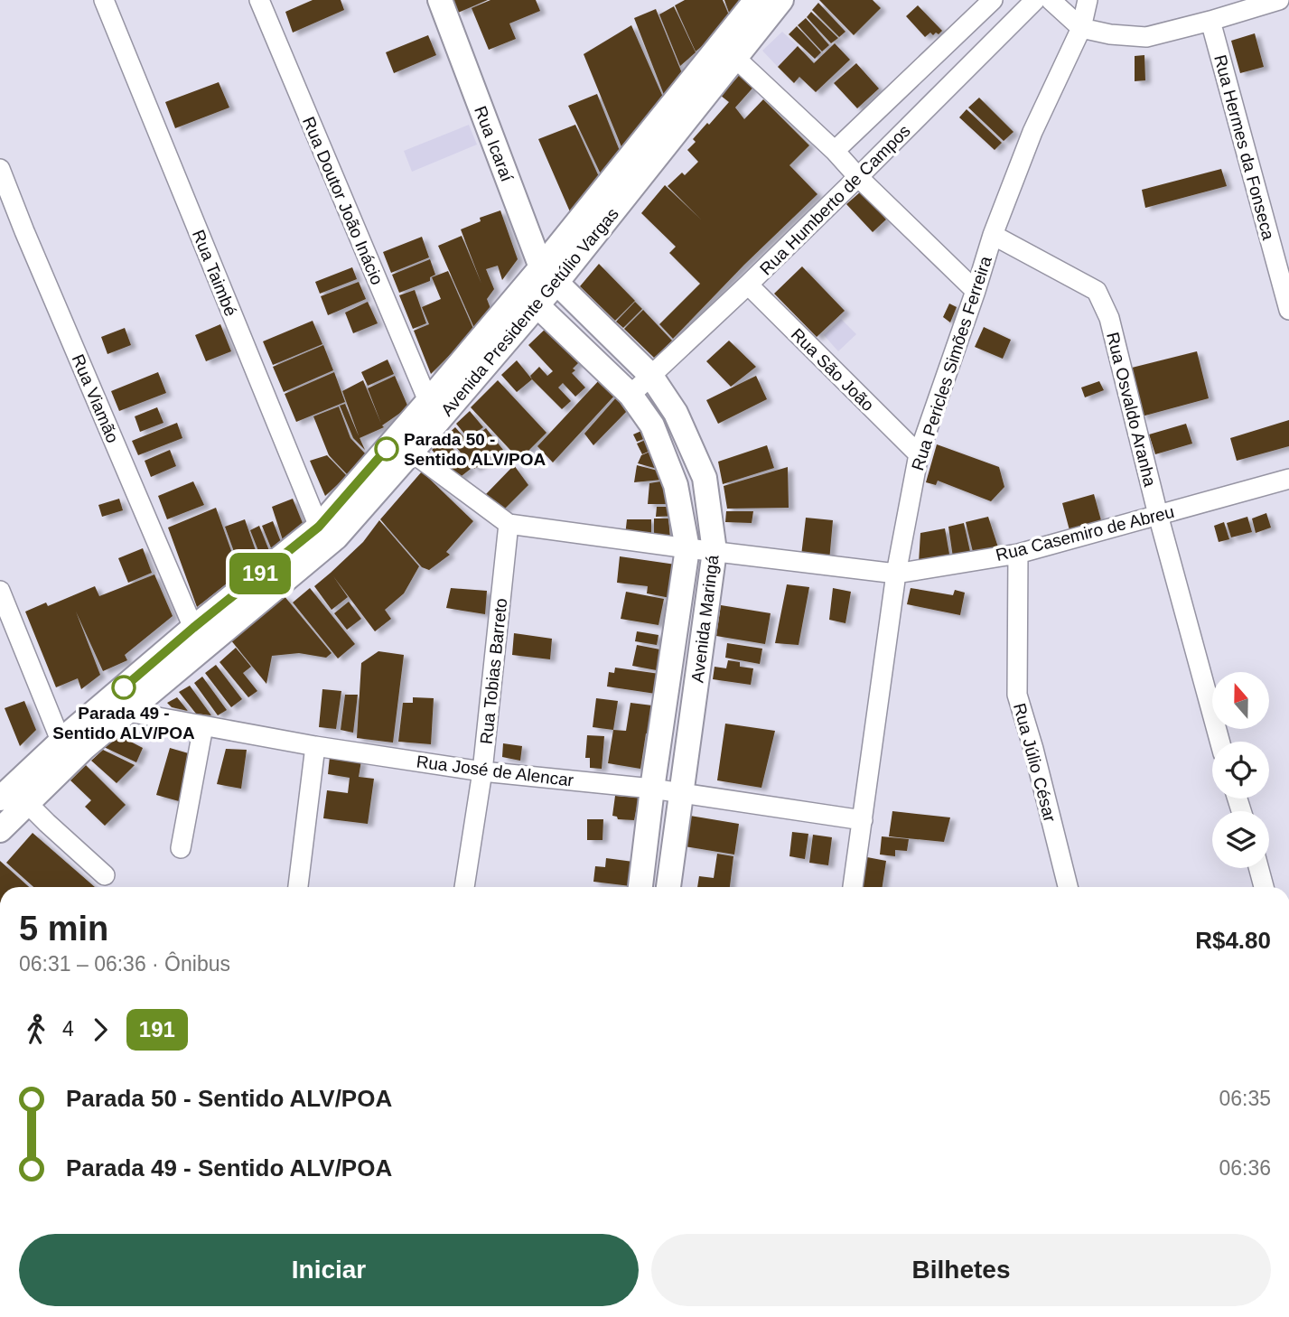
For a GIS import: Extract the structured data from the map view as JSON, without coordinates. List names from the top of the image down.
{
  "streets": {
    "main road": ["Rua Icaraí", "Avenida Presidente Getúlio Vargas", "Avenida Maringá"],
    "street": [
      "Rua Hermes da Fonseca",
      "Rua Humberto de Campos",
      "Rua Doutor João Inácio",
      "Rua Taimbé",
      "Rua Pericles Simões Ferreira",
      "Rua São João",
      "Rua Viamão",
      "Rua Osvaldo Aranha",
      "Rua Casemiro de Abreu",
      "Rua Tobias Barreto",
      "Rua Júlio César",
      "Rua José de Alencar"
    ]
  },
  "crossings": [
    ["Rua Icaraí", "Avenida Presidente Getúlio Vargas"],
    ["Rua Icaraí", "Avenida Maringá"],
    ["Rua Humberto de Campos", "Rua São João"],
    ["Rua Humberto de Campos", "Avenida Maringá"],
    ["Rua Doutor João Inácio", "Avenida Presidente Getúlio Vargas"],
    ["Rua Taimbé", "Avenida Presidente Getúlio Vargas"],
    ["Avenida Presidente Getúlio Vargas", "Rua Viamão"],
    ["Avenida Presidente Getúlio Vargas", "Rua Casemiro de Abreu"],
    ["Avenida Presidente Getúlio Vargas", "Avenida Maringá"],
    ["Avenida Presidente Getúlio Vargas", "Rua José de Alencar"],
    ["Rua Pericles Simões Ferreira", "Rua São João"],
    ["Rua Pericles Simões Ferreira", "Rua Osvaldo Aranha"],
    ["Rua Pericles Simões Ferreira", "Rua Casemiro de Abreu"],
    ["Rua Pericles Simões Ferreira", "Rua José de Alencar"],
    ["Rua Osvaldo Aranha", "Rua Casemiro de Abreu"],
    ["Rua Casemiro de Abreu", "Avenida Maringá"],
    ["Rua Casemiro de Abreu", "Rua Tobias Barreto"],
    ["Rua Casemiro de Abreu", "Rua Júlio César"],
    ["Avenida Maringá", "Rua José de Alencar"],
    ["Rua Tobias Barreto", "Rua José de Alencar"]
  ],
  "places": ["Parada 50 - Sentido ALV/POA", "Parada 49 - Sentido ALV/POA"],
  "lines": ["bus line 191"],
  "north": "top",
  "page": {
    "on_map": "191",
    "heading": ["5 min", "06:31 – 06:36 · Ônibus", "R$4.80"],
    "legs": ["4", "191"],
    "list": [
      {
        "name": "Parada 50 - Sentido ALV/POA",
        "value": "06:35"
      },
      {
        "name": "Parada 49 - Sentido ALV/POA",
        "value": "06:36"
      }
    ],
    "buttons": ["Iniciar", "Bilhetes"]
  }
}
